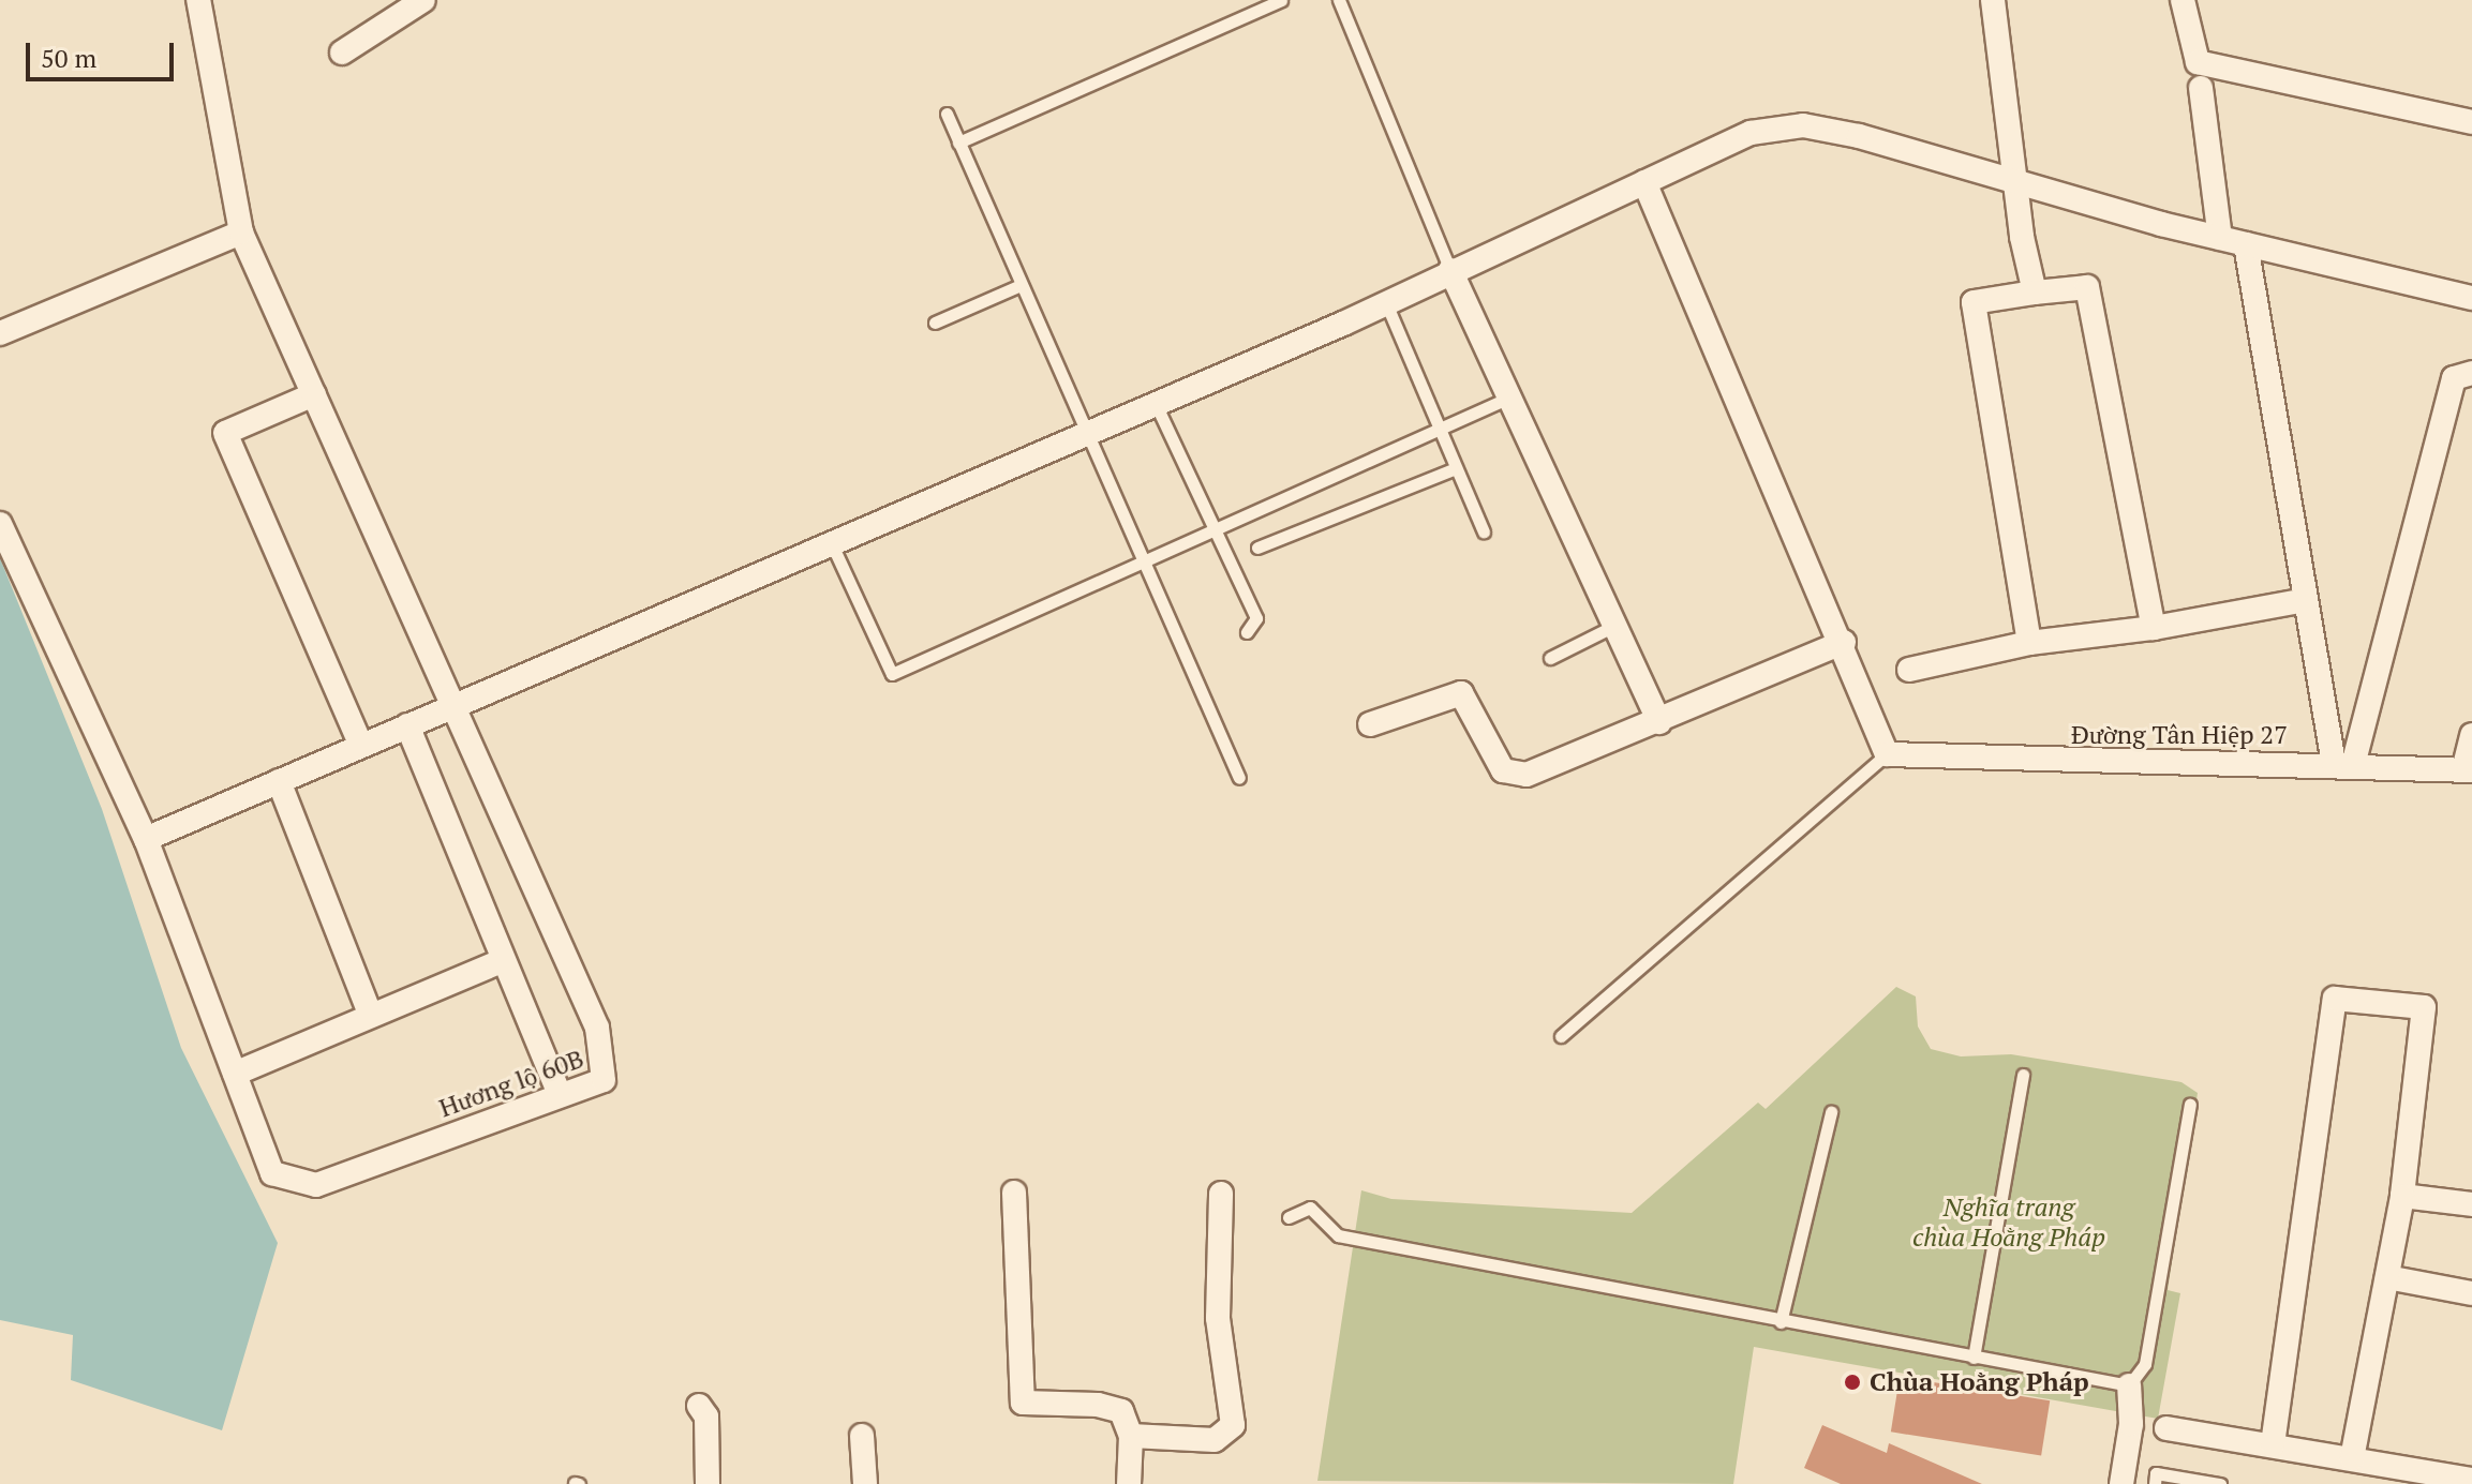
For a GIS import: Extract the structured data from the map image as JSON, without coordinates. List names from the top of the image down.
{
  "streets": {
    "street": ["Đường Tân Hiệp 27", "Hương lộ 60B"]
  },
  "parks": ["Nghĩa trang chùa Hoằng Pháp"],
  "places": ["Chùa Hoằng Pháp"],
  "scale_bar": "50 m"
}
